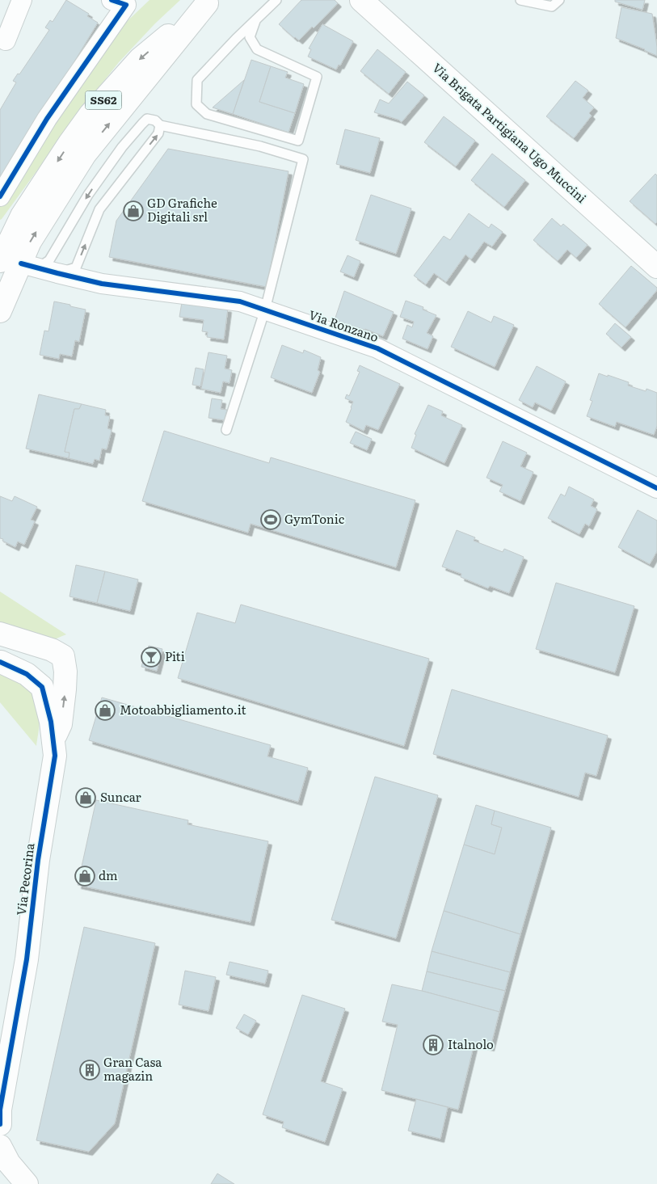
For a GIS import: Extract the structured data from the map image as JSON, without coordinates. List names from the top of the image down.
{
  "streets": {
    "main road": ["SS62", "Via Brigata Partigiana Ugo Muccini", "Via Pecorina"],
    "street": ["Via Ronzano"]
  },
  "places": {
    "shop": [
      "GD Grafiche Digitali srl",
      "Motoabbigliamento.it",
      "Suncar",
      "dm"
    ],
    "sports": ["GymTonic"],
    "bar": ["Piti"],
    "building": ["Italnolo", "Gran Casa magazin"]
  }
}
